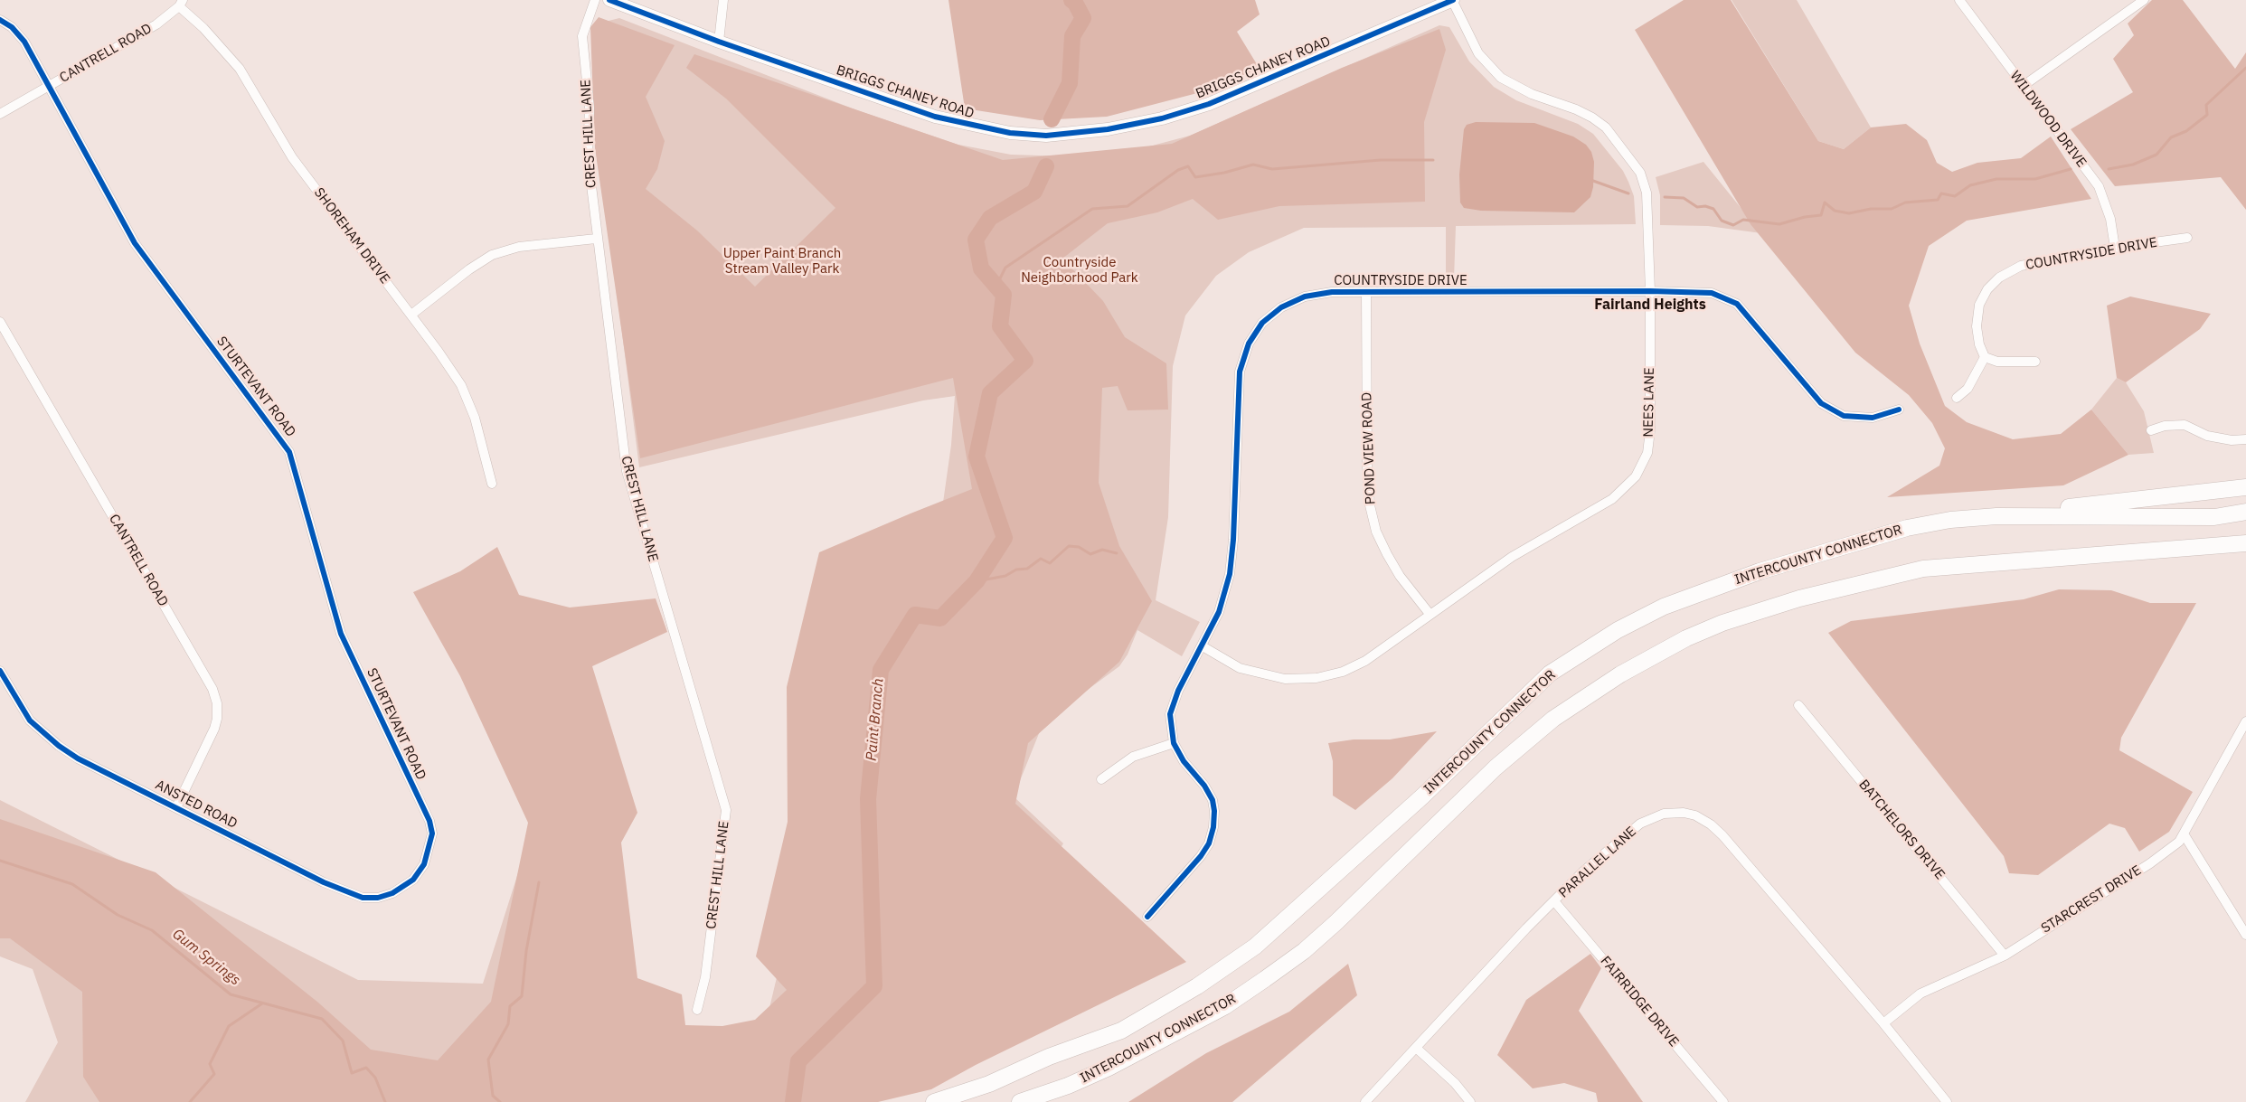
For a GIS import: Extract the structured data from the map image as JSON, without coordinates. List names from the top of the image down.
{
  "streets": {
    "highway": ["INTERCOUNTY CONNECTOR"],
    "main road": ["BRIGGS CHANEY ROAD"],
    "street": [
      "CANTRELL ROAD",
      "WILDWOOD DRIVE",
      "CREST HILL LANE",
      "SHOREHAM DRIVE",
      "COUNTRYSIDE DRIVE",
      "STURTEVANT ROAD",
      "NEES LANE",
      "POND VIEW ROAD",
      "ANSTED ROAD",
      "BATCHELORS DRIVE",
      "PARALLEL LANE",
      "STARCREST DRIVE",
      "FAIRRIDGE DRIVE"
    ]
  },
  "crossings": [
    ["CANTRELL ROAD", "SHOREHAM DRIVE"],
    ["CANTRELL ROAD", "STURTEVANT ROAD"],
    ["CANTRELL ROAD", "ANSTED ROAD"],
    ["BRIGGS CHANEY ROAD", "NEES LANE"],
    ["WILDWOOD DRIVE", "COUNTRYSIDE DRIVE"],
    ["COUNTRYSIDE DRIVE", "NEES LANE"],
    ["COUNTRYSIDE DRIVE", "POND VIEW ROAD"],
    ["STURTEVANT ROAD", "ANSTED ROAD"],
    ["NEES LANE", "POND VIEW ROAD"],
    ["BATCHELORS DRIVE", "STARCREST DRIVE"],
    ["PARALLEL LANE", "STARCREST DRIVE"],
    ["PARALLEL LANE", "FAIRRIDGE DRIVE"]
  ],
  "districts": ["Fairland Heights"],
  "water": ["Paint Branch", "Gum Springs"],
  "parks": ["Upper Paint Branch Stream Valley Park", "Countryside Neighborhood Park"]
}
